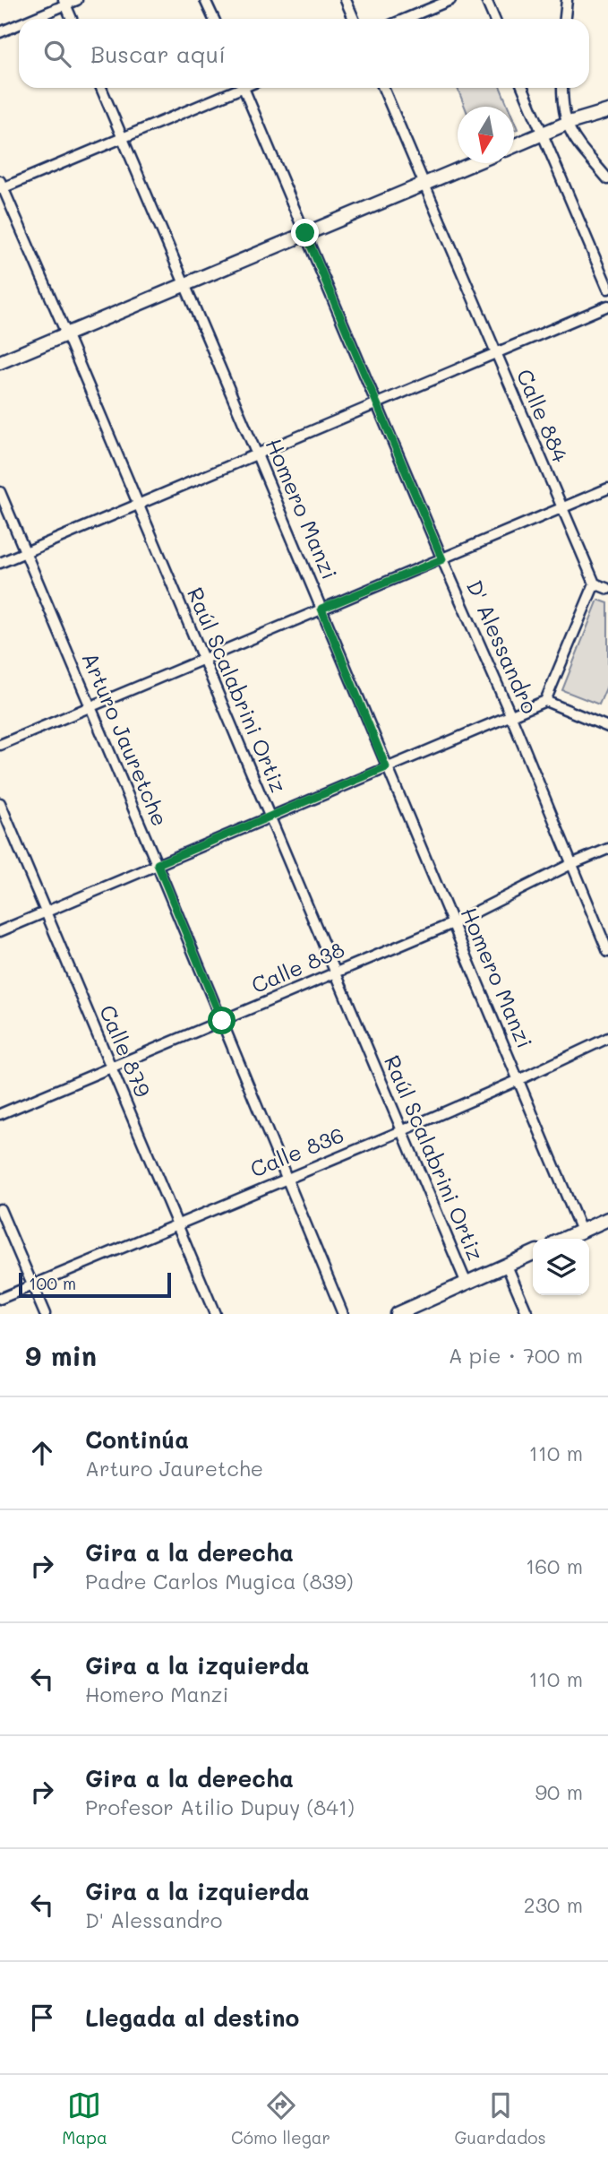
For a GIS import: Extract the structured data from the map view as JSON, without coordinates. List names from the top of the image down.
{
  "streets": {
    "street": [
      "Calle 884",
      "Homero Manzi",
      "D' Alessandro",
      "Raúl Scalabrini Ortiz",
      "Arturo Jauretche",
      "Calle 838",
      "Calle 879",
      "Calle 836"
    ]
  },
  "crossings": [
    ["Homero Manzi", "Calle 838"],
    ["Homero Manzi", "Calle 836"],
    ["D' Alessandro", "Calle 838"],
    ["Raúl Scalabrini Ortiz", "Calle 838"],
    ["Raúl Scalabrini Ortiz", "Calle 836"],
    ["Arturo Jauretche", "Calle 838"],
    ["Arturo Jauretche", "Calle 836"],
    ["Calle 838", "Calle 879"],
    ["Calle 879", "Calle 836"]
  ],
  "scale_bar": "100 m",
  "north": "bottom",
  "page": {
    "search": "Buscar aquí",
    "scale": "100 m",
    "heading": ["9 min", "A pie · 700 m"],
    "list": [
      ["Continúa", "Arturo Jauretche", "110 m"],
      ["Gira a la derecha", "Padre Carlos Mugica (839)", "160 m"],
      ["Gira a la izquierda", "Homero Manzi", "110 m"],
      ["Gira a la derecha", "Profesor Atilio Dupuy (841)", "90 m"],
      ["Gira a la izquierda", "D' Alessandro", "230 m"],
      "Llegada al destino"
    ],
    "nav": ["Mapa", "Cómo llegar", "Guardados"]
  }
}
